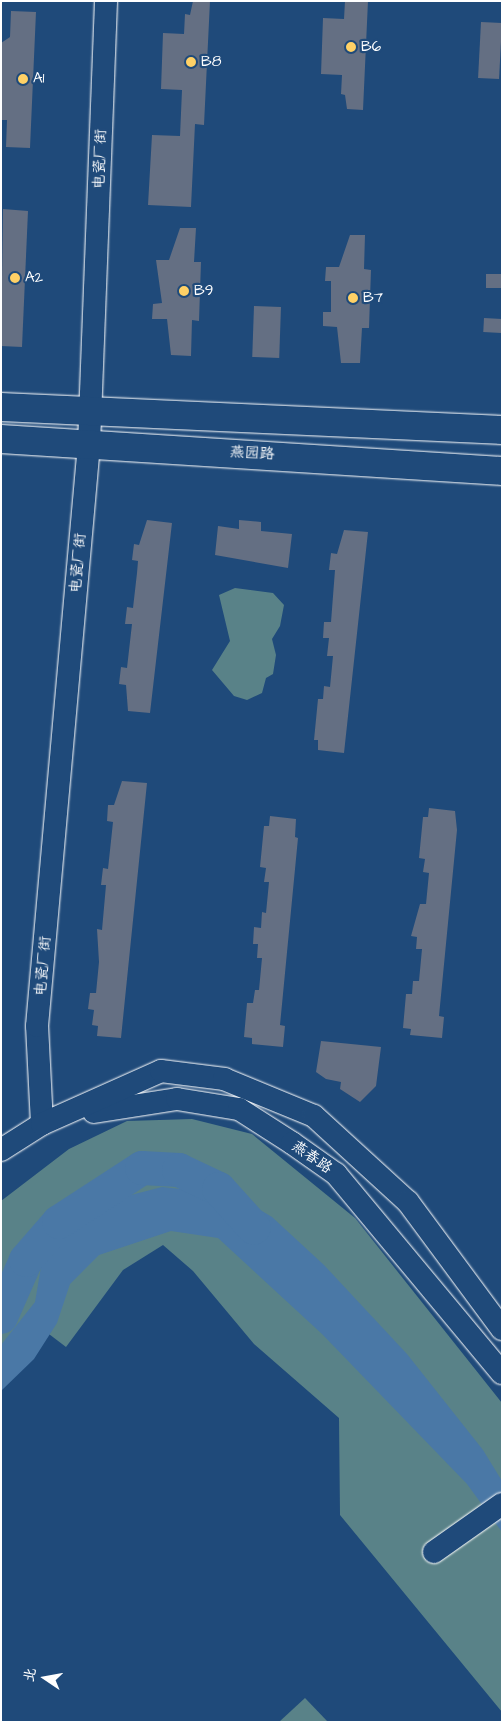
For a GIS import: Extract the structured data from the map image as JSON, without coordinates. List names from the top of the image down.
{
  "streets": {
    "main road": ["燕园路"],
    "street": ["电瓷厂街", "燕春路"]
  },
  "crossings": [
    ["电瓷厂街", "燕园路"],
    ["电瓷厂街", "燕春路"]
  ],
  "places": [
    "B6",
    "B8",
    "A1",
    "A2",
    "B9",
    "B7"
  ],
  "north": "left"
}
